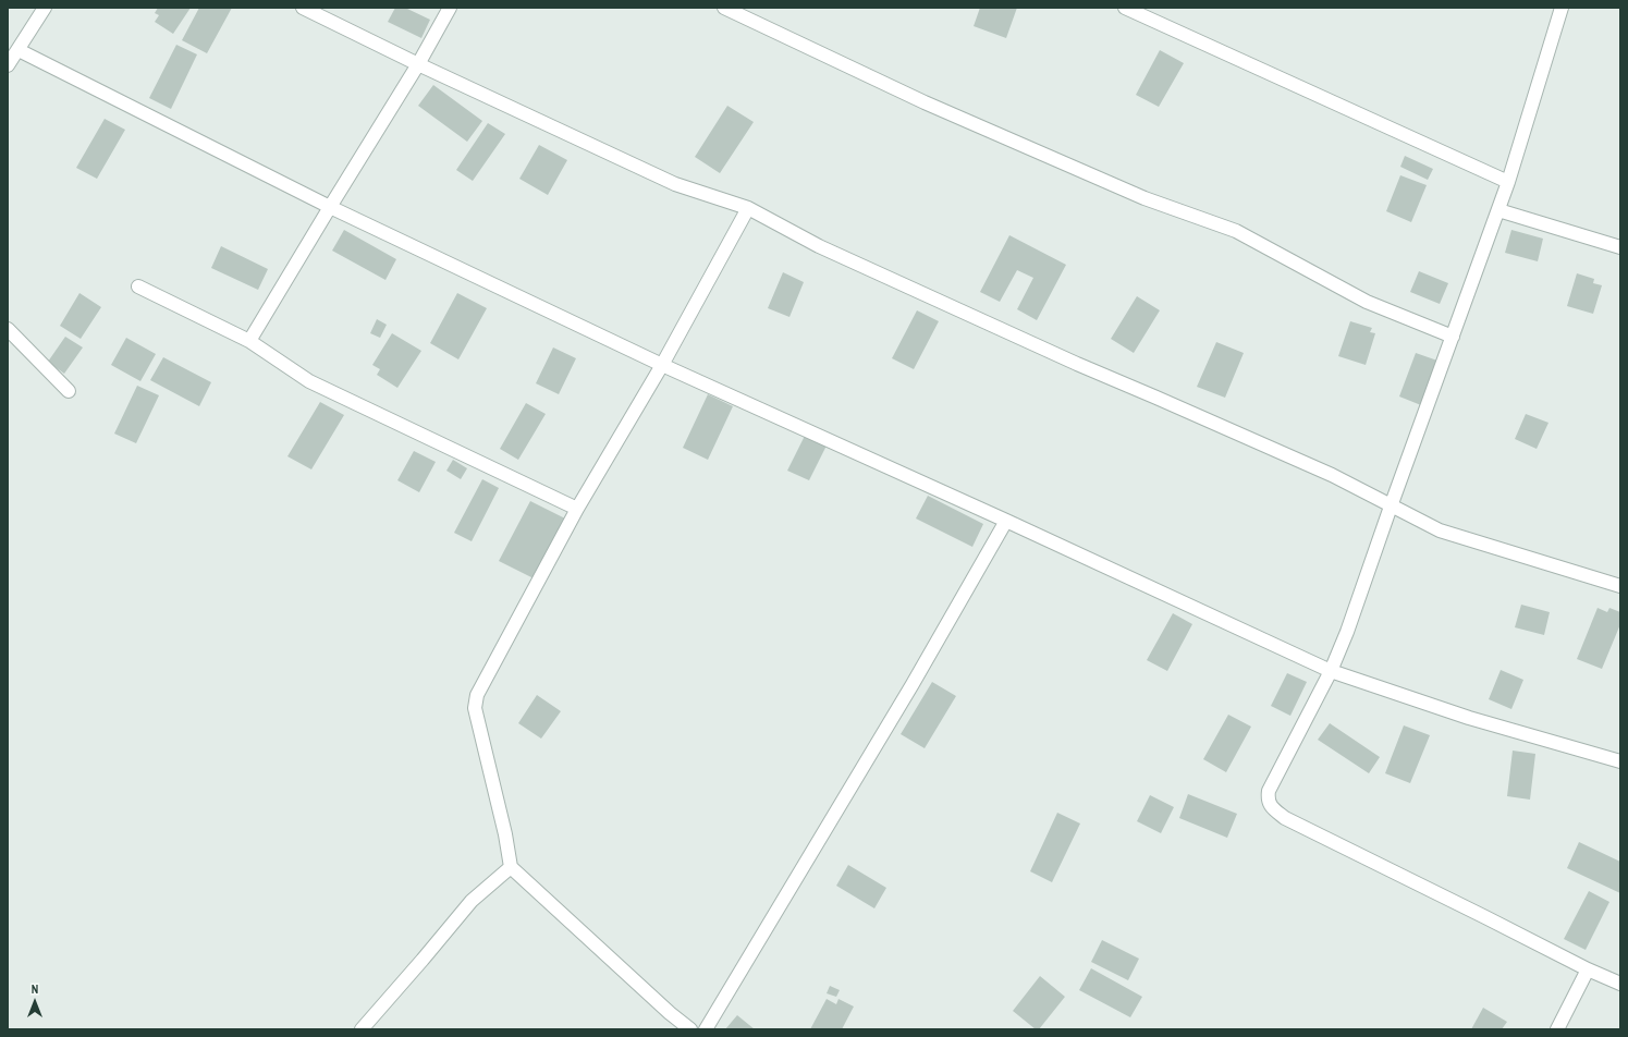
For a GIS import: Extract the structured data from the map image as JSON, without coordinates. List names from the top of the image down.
{
  "north": "top"
}
